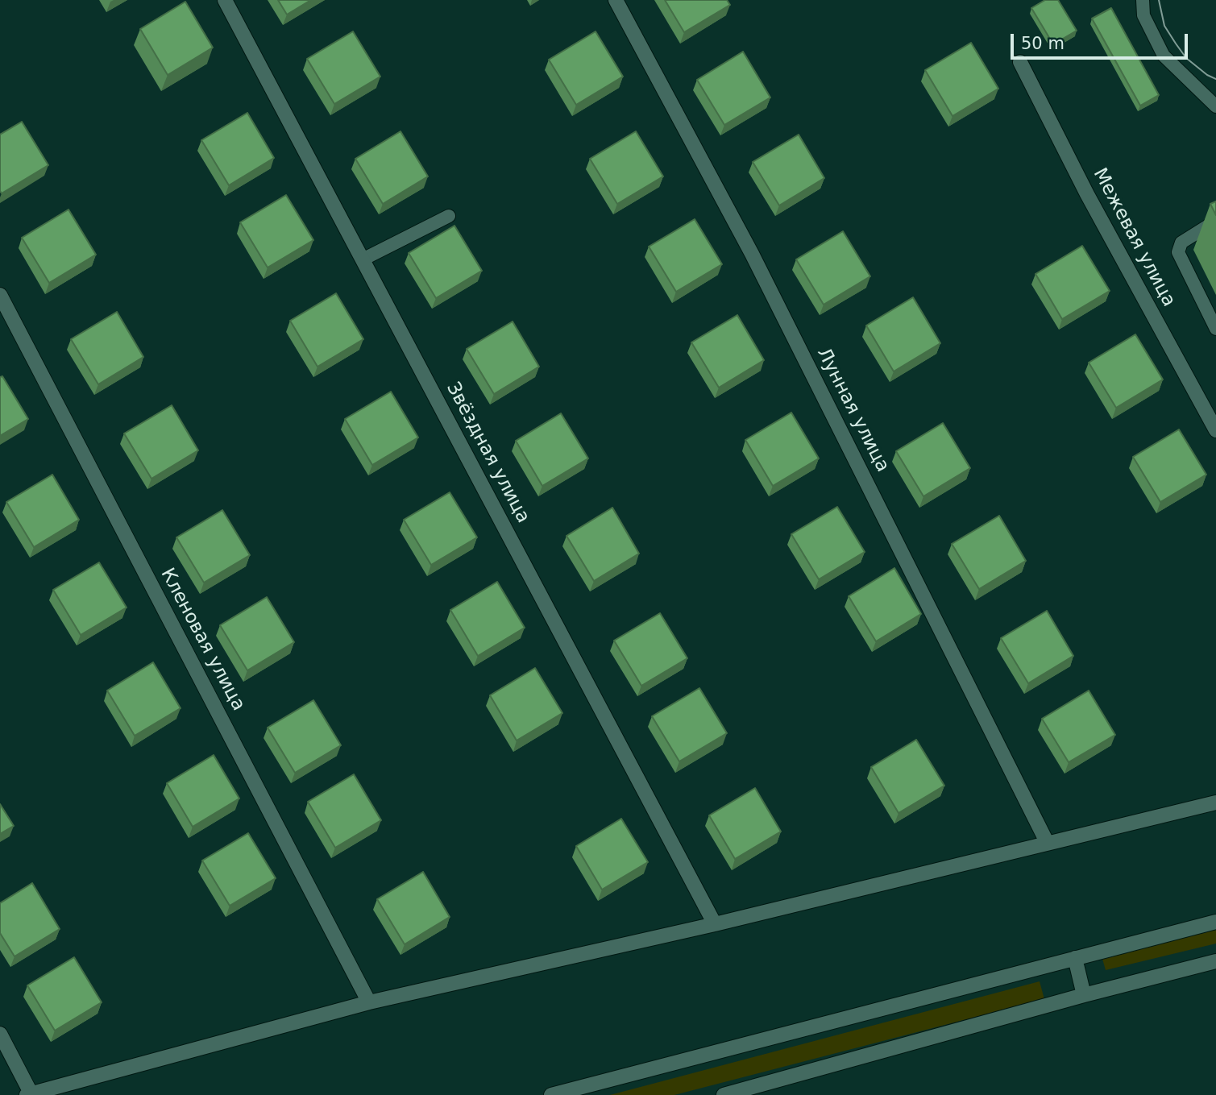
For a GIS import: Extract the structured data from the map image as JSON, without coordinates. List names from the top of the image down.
{
  "streets": {
    "street": [
      "Межевая улица",
      "Лунная улица",
      "Звёздная улица",
      "Кленовая улица"
    ]
  },
  "scale_bar": "50 m"
}
